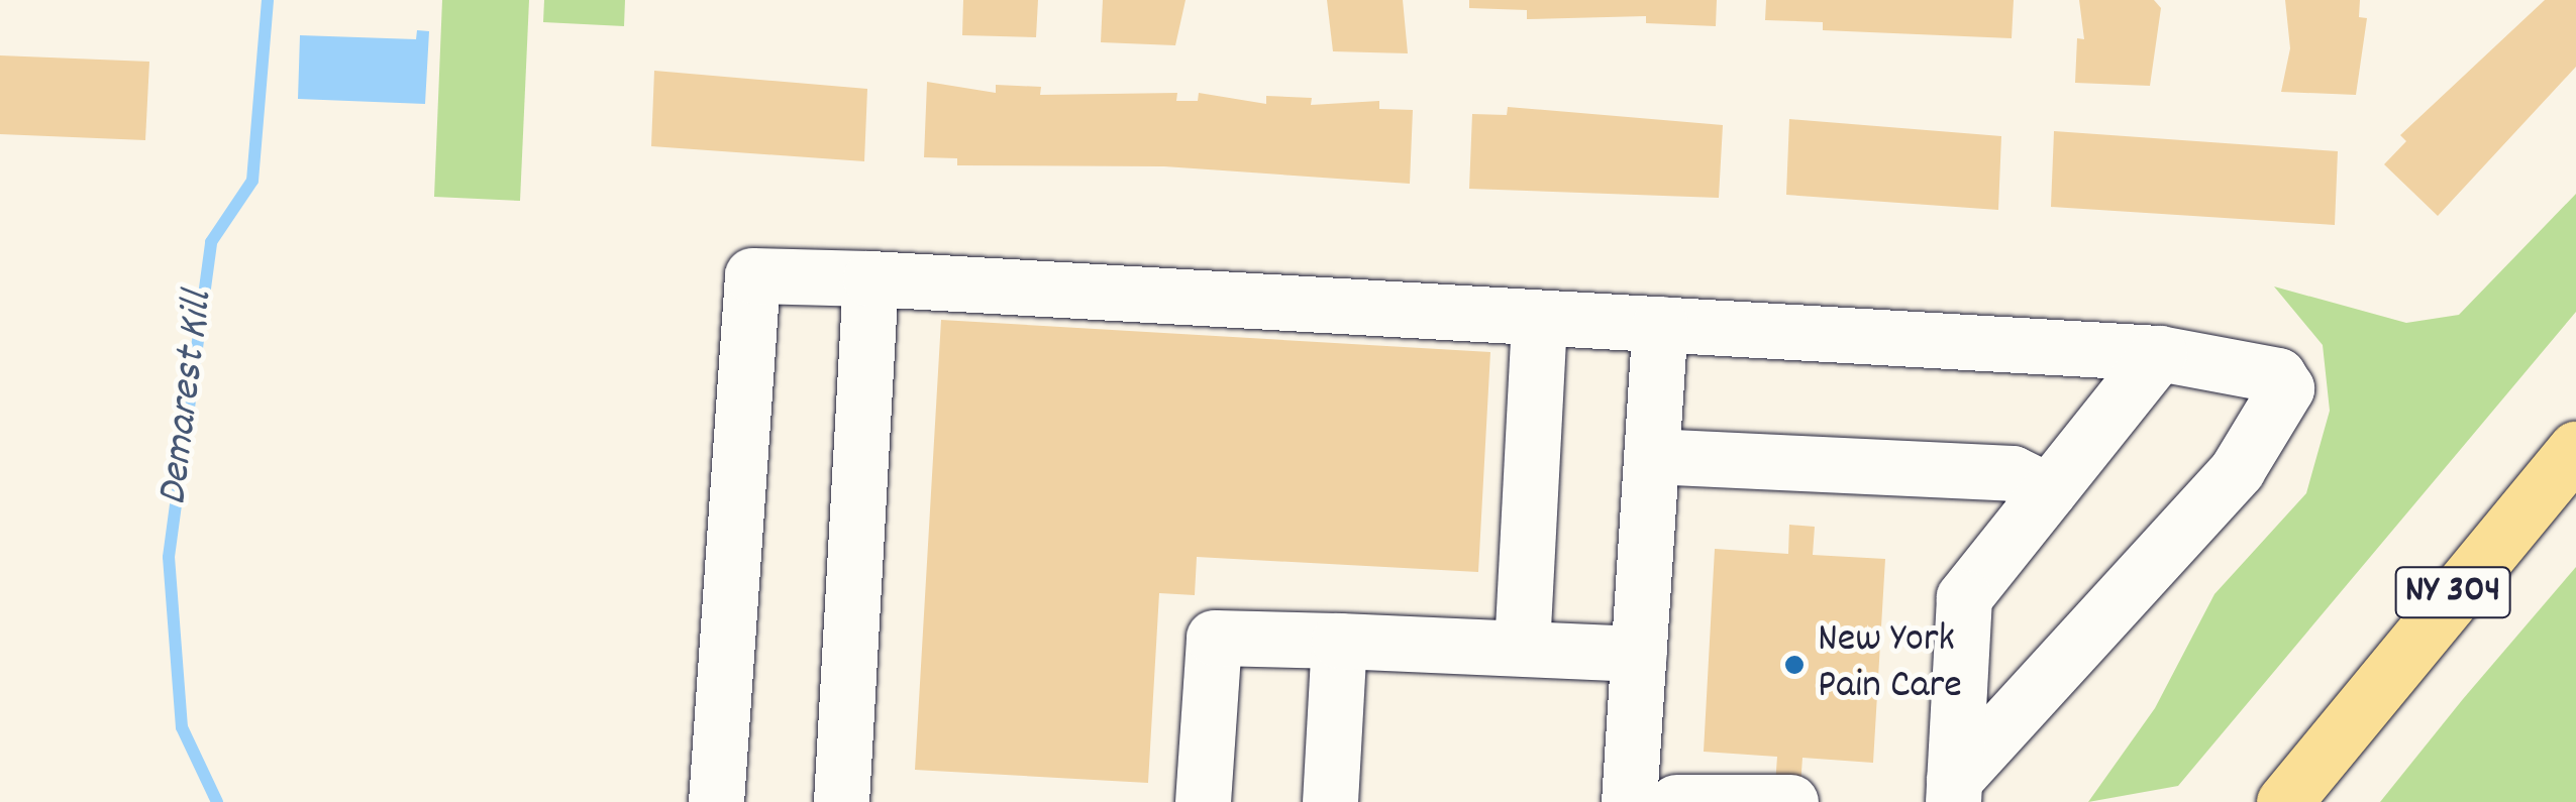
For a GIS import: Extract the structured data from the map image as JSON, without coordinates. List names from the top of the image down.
{
  "streets": {
    "main road": ["NY 304"]
  },
  "water": ["Demarest Kill"],
  "places": ["New York Pain Care"]
}
